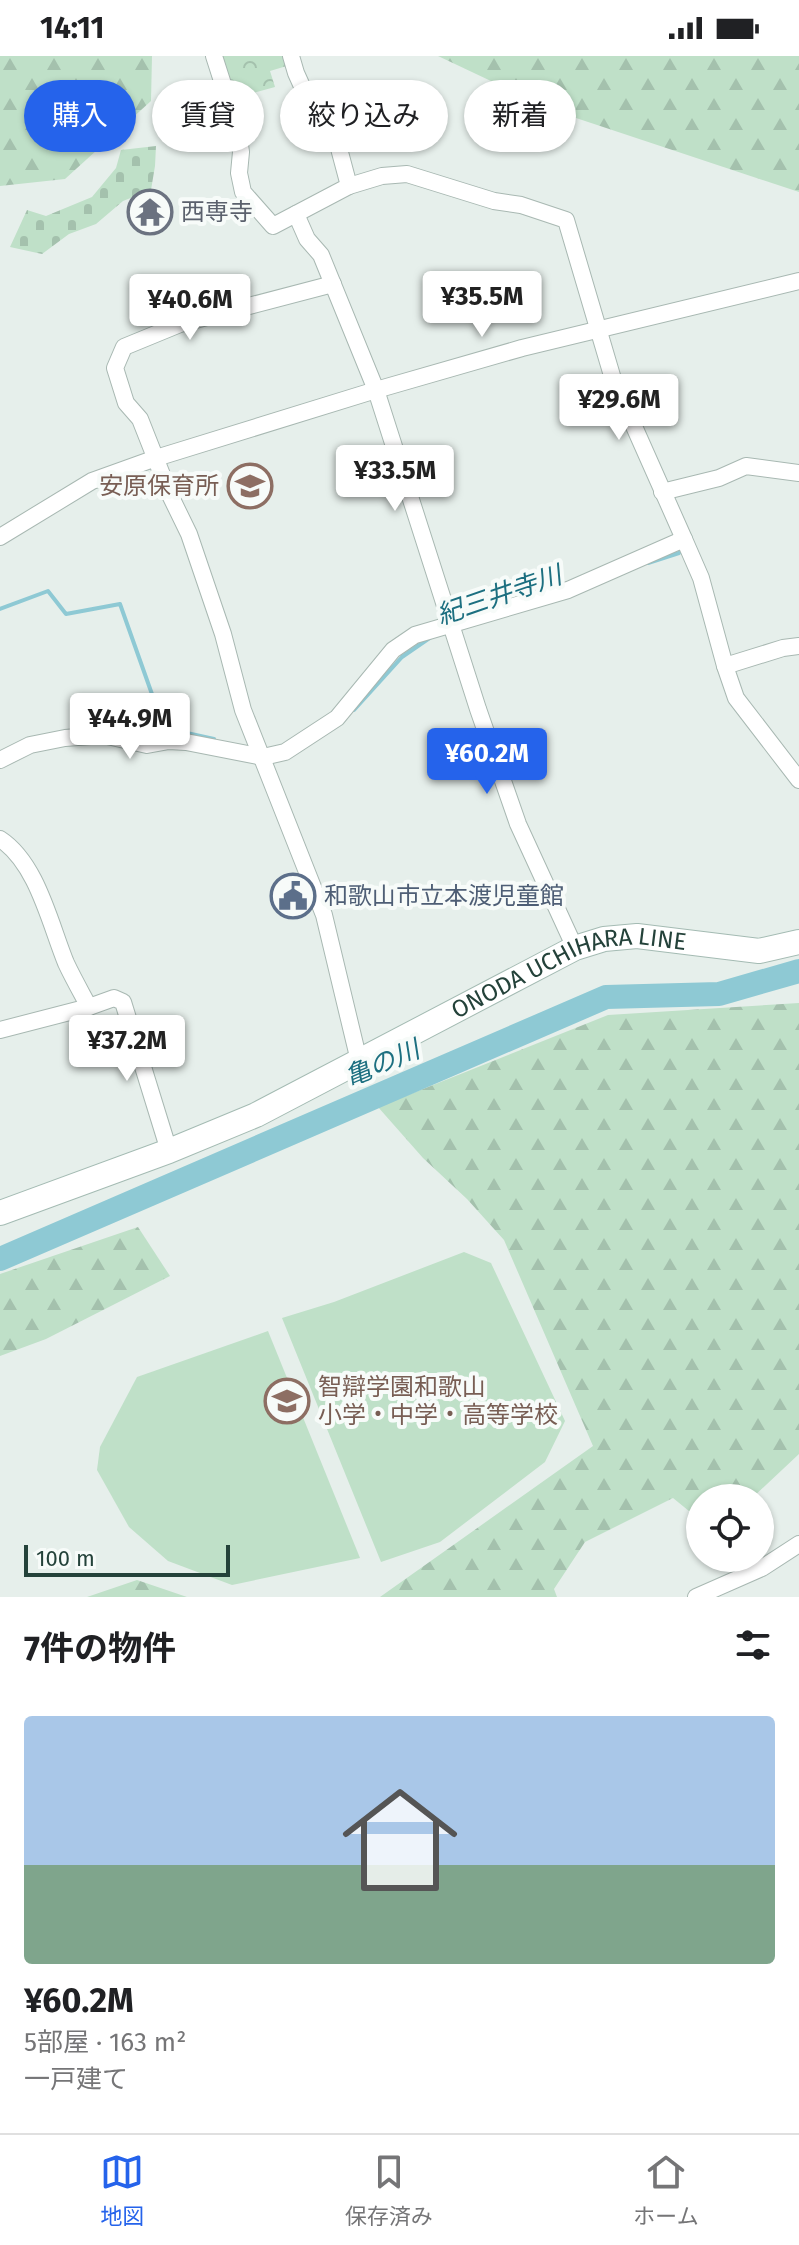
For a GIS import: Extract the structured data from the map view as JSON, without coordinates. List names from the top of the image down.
{
  "streets": {
    "main road": ["ONODA UCHIHARA LINE"]
  },
  "water": ["紀三井寺川", "亀の川"],
  "places": {
    "temple": ["西専寺"],
    "school or university": ["安原保育所", "智辯学園和歌山 小学・中学・高等学校"],
    "public building": ["和歌山市立本渡児童館"]
  },
  "scale_bar": "100 m",
  "page": {
    "status": "14:11",
    "chip": [
      "購入",
      "賃貸",
      "絞り込み",
      "新着"
    ],
    "price": [
      "¥35.5M",
      "¥40.6M",
      "¥29.6M",
      "¥33.5M",
      "¥44.9M",
      "¥60.2M",
      "¥37.2M"
    ],
    "scale": "100 m",
    "heading": "7件の物件",
    "list": [
      {
        "name": "¥60.2M",
        "note": "5部屋 · 163 m² · 一戸建て"
      }
    ],
    "tabs": ["地図", "保存済み", "ホーム"]
  }
}
